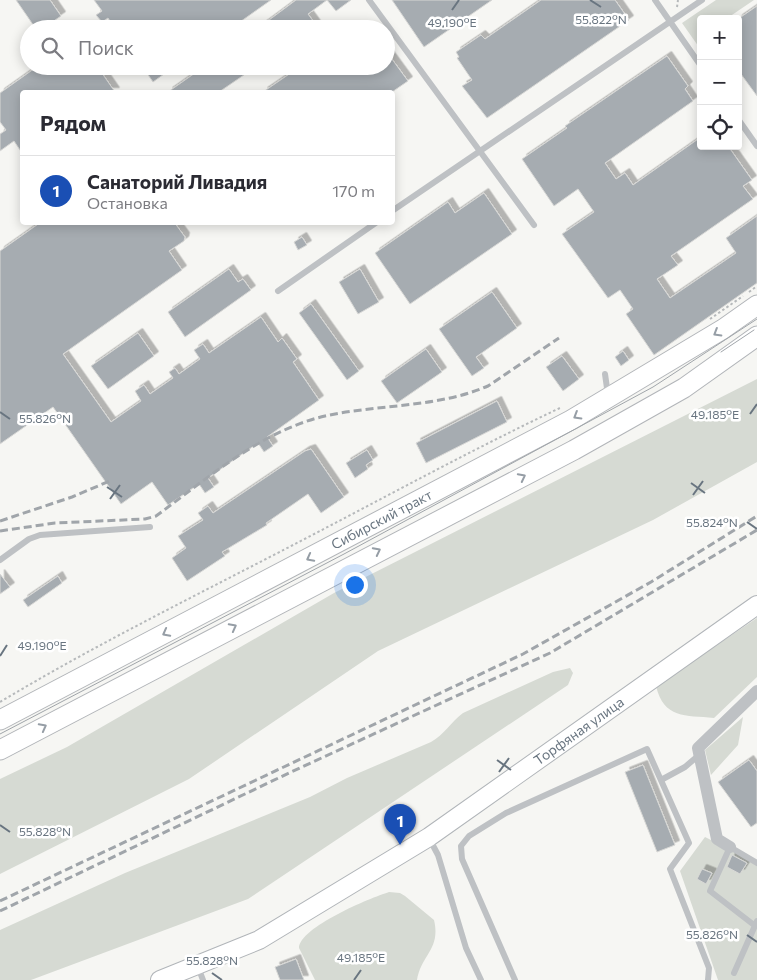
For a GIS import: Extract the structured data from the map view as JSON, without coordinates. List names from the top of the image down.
{
  "streets": {
    "main road": ["Сибирский тракт"],
    "street": ["Торфяная улица"]
  },
  "page": {
    "map_buttons": ["+", "−"],
    "search": "Поиск",
    "heading": "Рядом",
    "list": [
      {
        "mark": "1",
        "name": "Санаторий Ливадия",
        "note": "Остановка",
        "value": "170 m"
      }
    ],
    "pins": "1"
  },
  "coordinates": [
    "55.822°N",
    "49.190°E",
    "49.185°E",
    "55.826°N",
    "55.824°N",
    "55.828°N"
  ]
}
